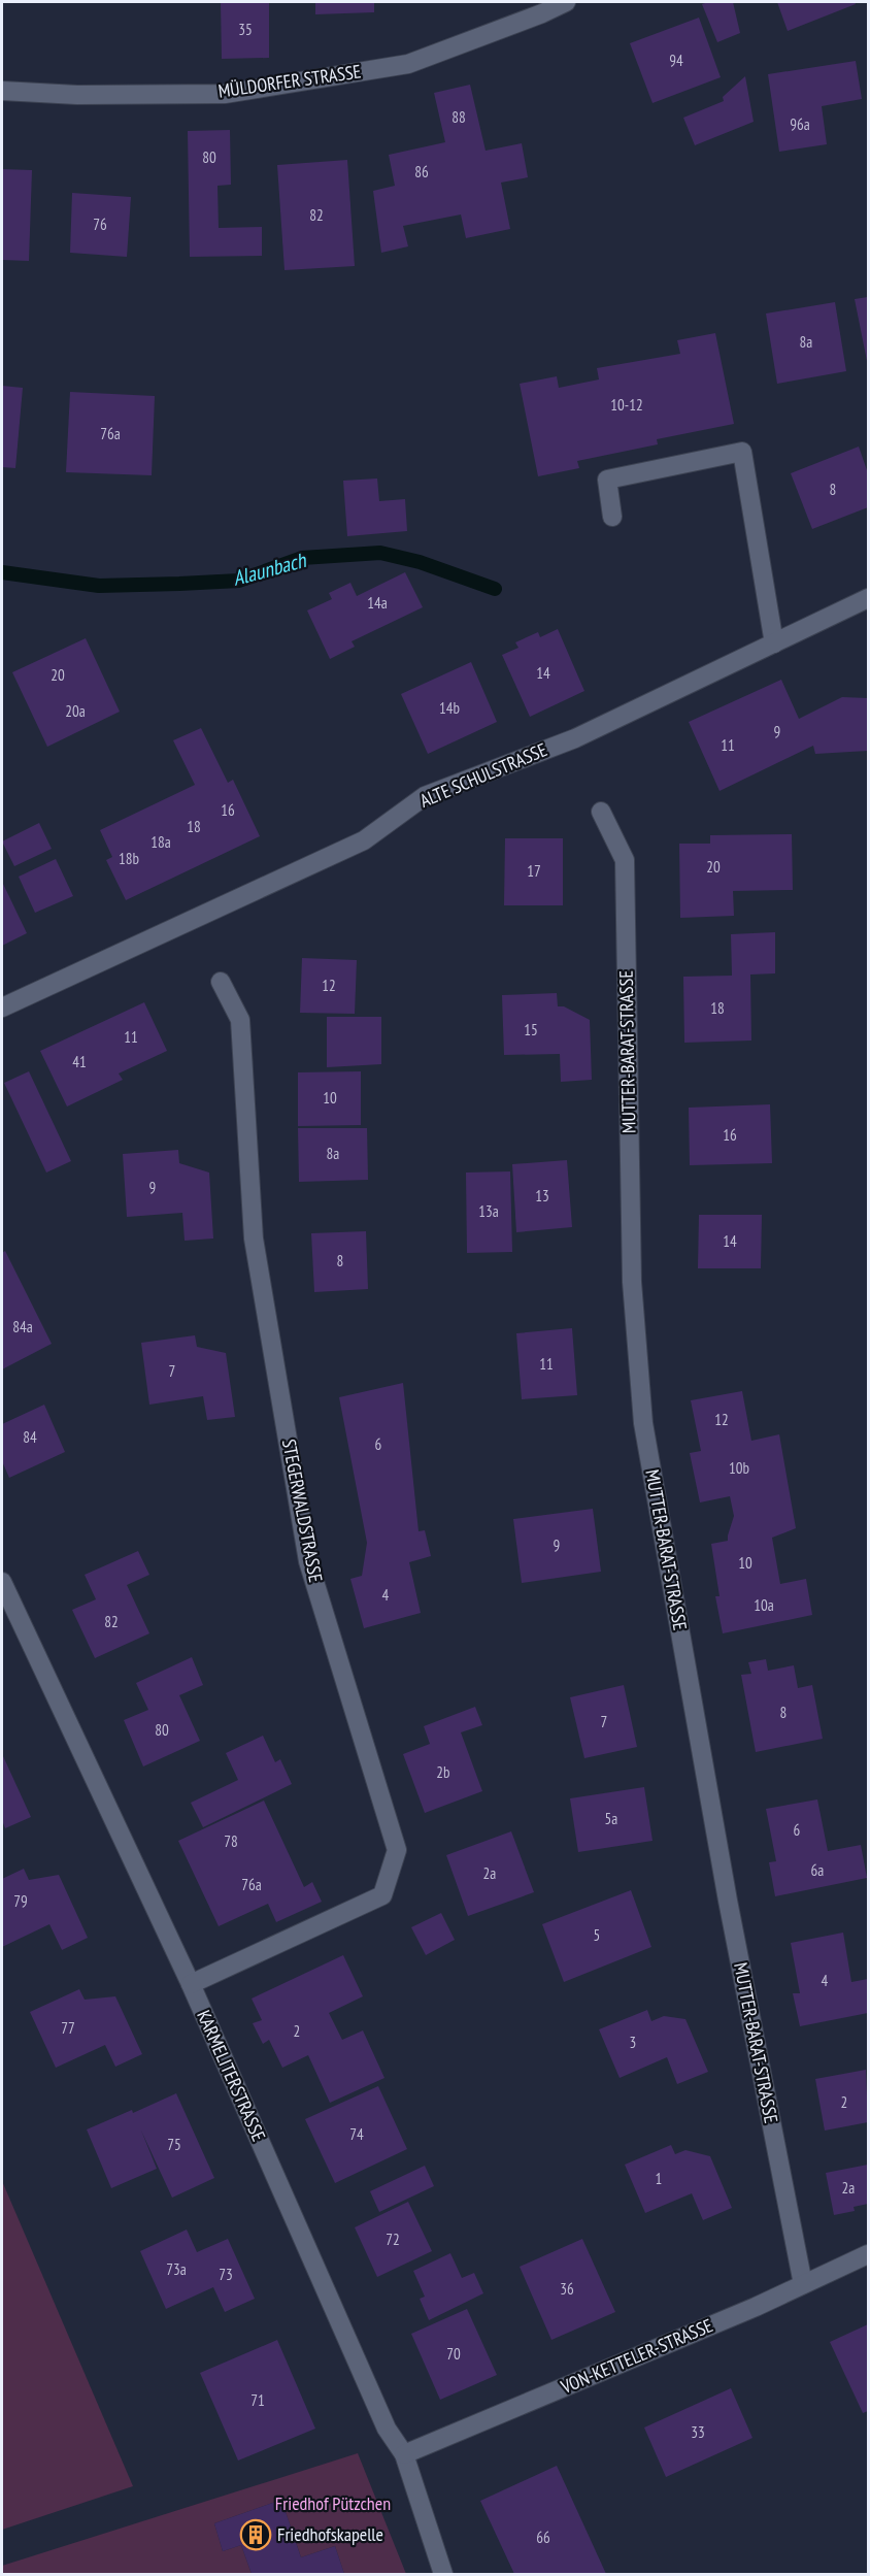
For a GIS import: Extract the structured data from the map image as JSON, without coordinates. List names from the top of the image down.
{
  "streets": {
    "street": [
      "MÜLDORFER STRASSE",
      "ALTE SCHULSTRASSE",
      "MUTTER-BARAT-STRASSE",
      "STEGERWALDSTRASSE",
      "KARMELITERSTRASSE",
      "VON-KETTELER-STRASSE"
    ]
  },
  "crossings": [
    ["MUTTER-BARAT-STRASSE", "VON-KETTELER-STRASSE"],
    ["STEGERWALDSTRASSE", "KARMELITERSTRASSE"],
    ["KARMELITERSTRASSE", "VON-KETTELER-STRASSE"]
  ],
  "water": ["Alaunbach"],
  "parks": ["Friedhof Pützchen"],
  "places": {
    "building": ["Friedhofskapelle"]
  },
  "house_numbers": [
    "35",
    "94",
    "88",
    "96a",
    "80",
    "86",
    "82",
    "76",
    "8a",
    "10-12",
    "76a",
    "8",
    "14a",
    "14",
    "20",
    "14b",
    "20a",
    "9",
    "11",
    "16",
    "18",
    "18a",
    "18b",
    "20",
    "17",
    "12",
    "18",
    "15",
    "11",
    "41",
    "10",
    "16",
    "8a",
    "9",
    "13",
    "13a",
    "14",
    "8",
    "84a",
    "11",
    "7",
    "12",
    "84",
    "6",
    "10b",
    "9",
    "10",
    "4",
    "10a",
    "82",
    "8",
    "7",
    "80",
    "2b",
    "5a",
    "6",
    "78",
    "6a",
    "2a",
    "76a",
    "79",
    "5",
    "4",
    "77",
    "2",
    "3",
    "2",
    "74",
    "75",
    "1",
    "2a",
    "72",
    "73a",
    "73",
    "36",
    "70",
    "71",
    "33",
    "66"
  ]
}
